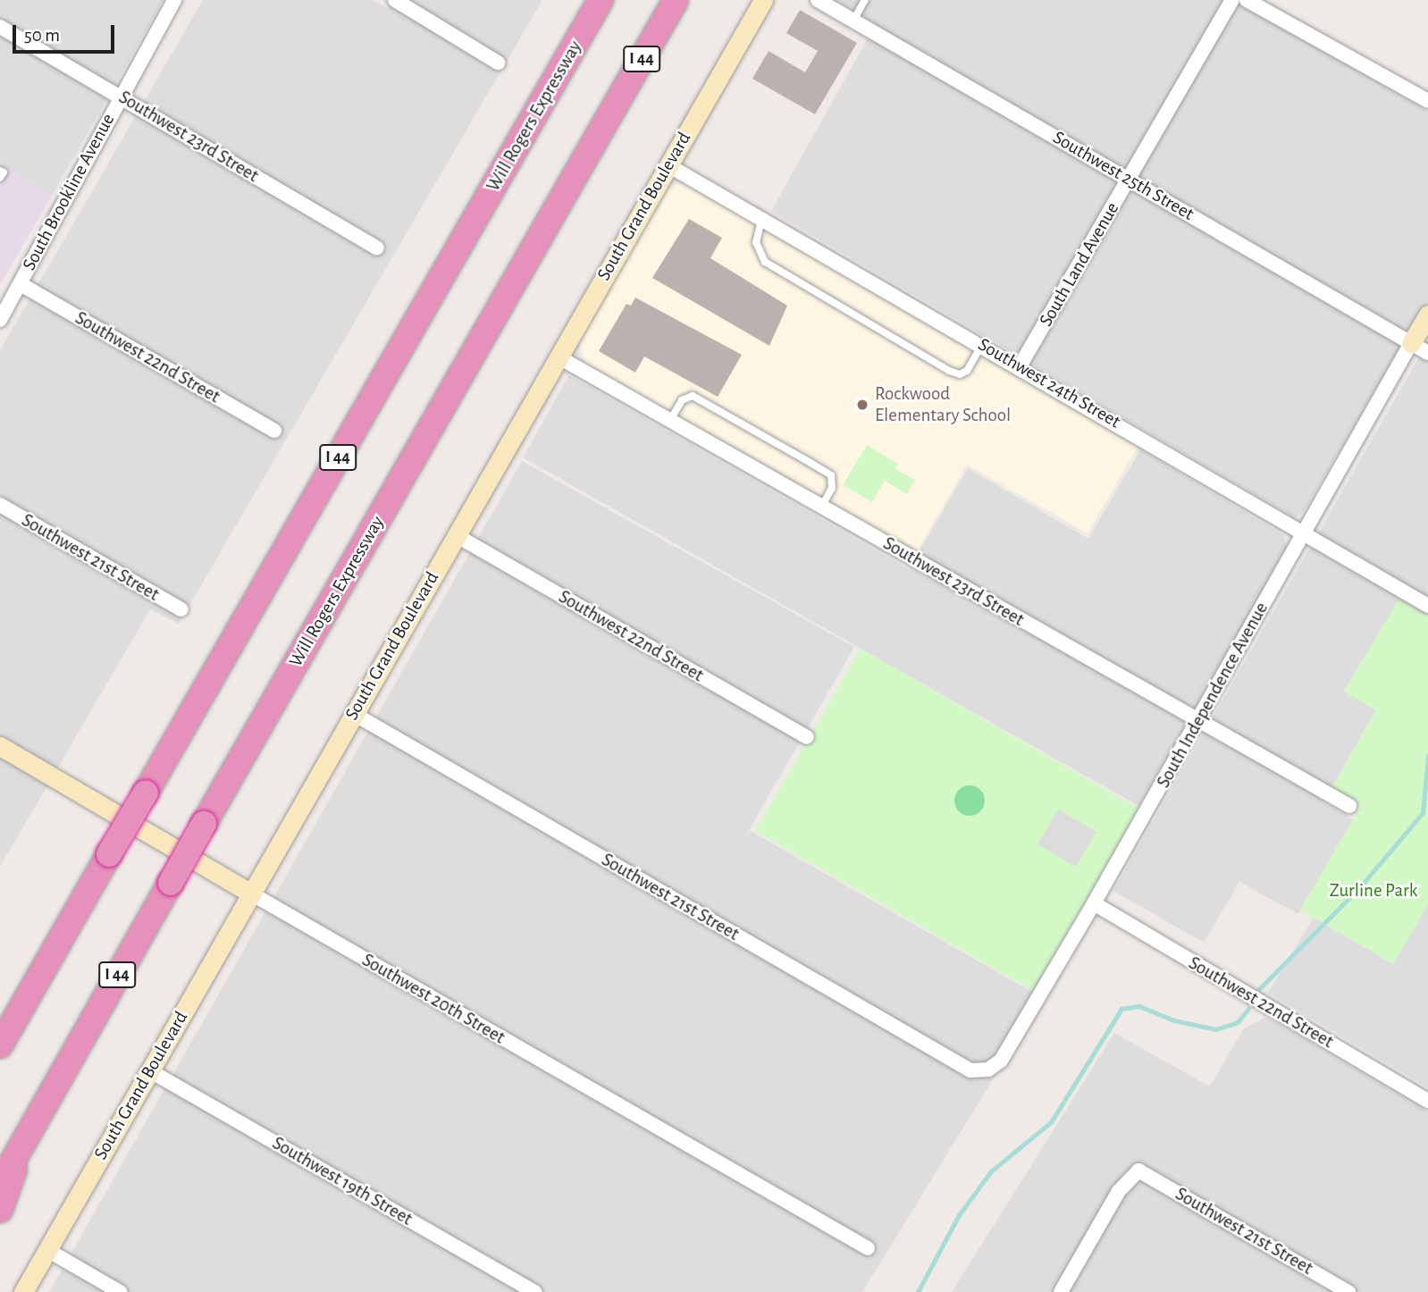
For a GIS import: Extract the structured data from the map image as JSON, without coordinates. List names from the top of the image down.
{
  "streets": {
    "highway": ["I 44", "Will Rogers Expressway"],
    "street": [
      "Southwest 23rd Street",
      "Southwest 25th Street",
      "South Brookline Avenue",
      "South Grand Boulevard",
      "South Land Avenue",
      "Southwest 22nd Street",
      "Southwest 24th Street",
      "Southwest 21st Street",
      "South Independence Avenue",
      "Southwest 20th Street",
      "Southwest 19th Street"
    ]
  },
  "crossings": [
    ["Southwest 23rd Street", "South Brookline Avenue"],
    ["Southwest 23rd Street", "South Grand Boulevard"],
    ["Southwest 23rd Street", "South Independence Avenue"],
    ["Southwest 25th Street", "South Land Avenue"],
    ["Southwest 25th Street", "South Independence Avenue"],
    ["South Brookline Avenue", "Southwest 22nd Street"],
    ["South Grand Boulevard", "Southwest 22nd Street"],
    ["South Grand Boulevard", "Southwest 24th Street"],
    ["South Grand Boulevard", "Southwest 21st Street"],
    ["South Grand Boulevard", "Southwest 20th Street"],
    ["South Grand Boulevard", "Southwest 19th Street"],
    ["South Land Avenue", "Southwest 24th Street"],
    ["Southwest 22nd Street", "South Independence Avenue"],
    ["Southwest 24th Street", "South Independence Avenue"],
    ["Southwest 21st Street", "South Independence Avenue"]
  ],
  "parks": ["Zurline Park"],
  "places": ["Rockwood Elementary School"],
  "scale_bar": "50 m"
}
